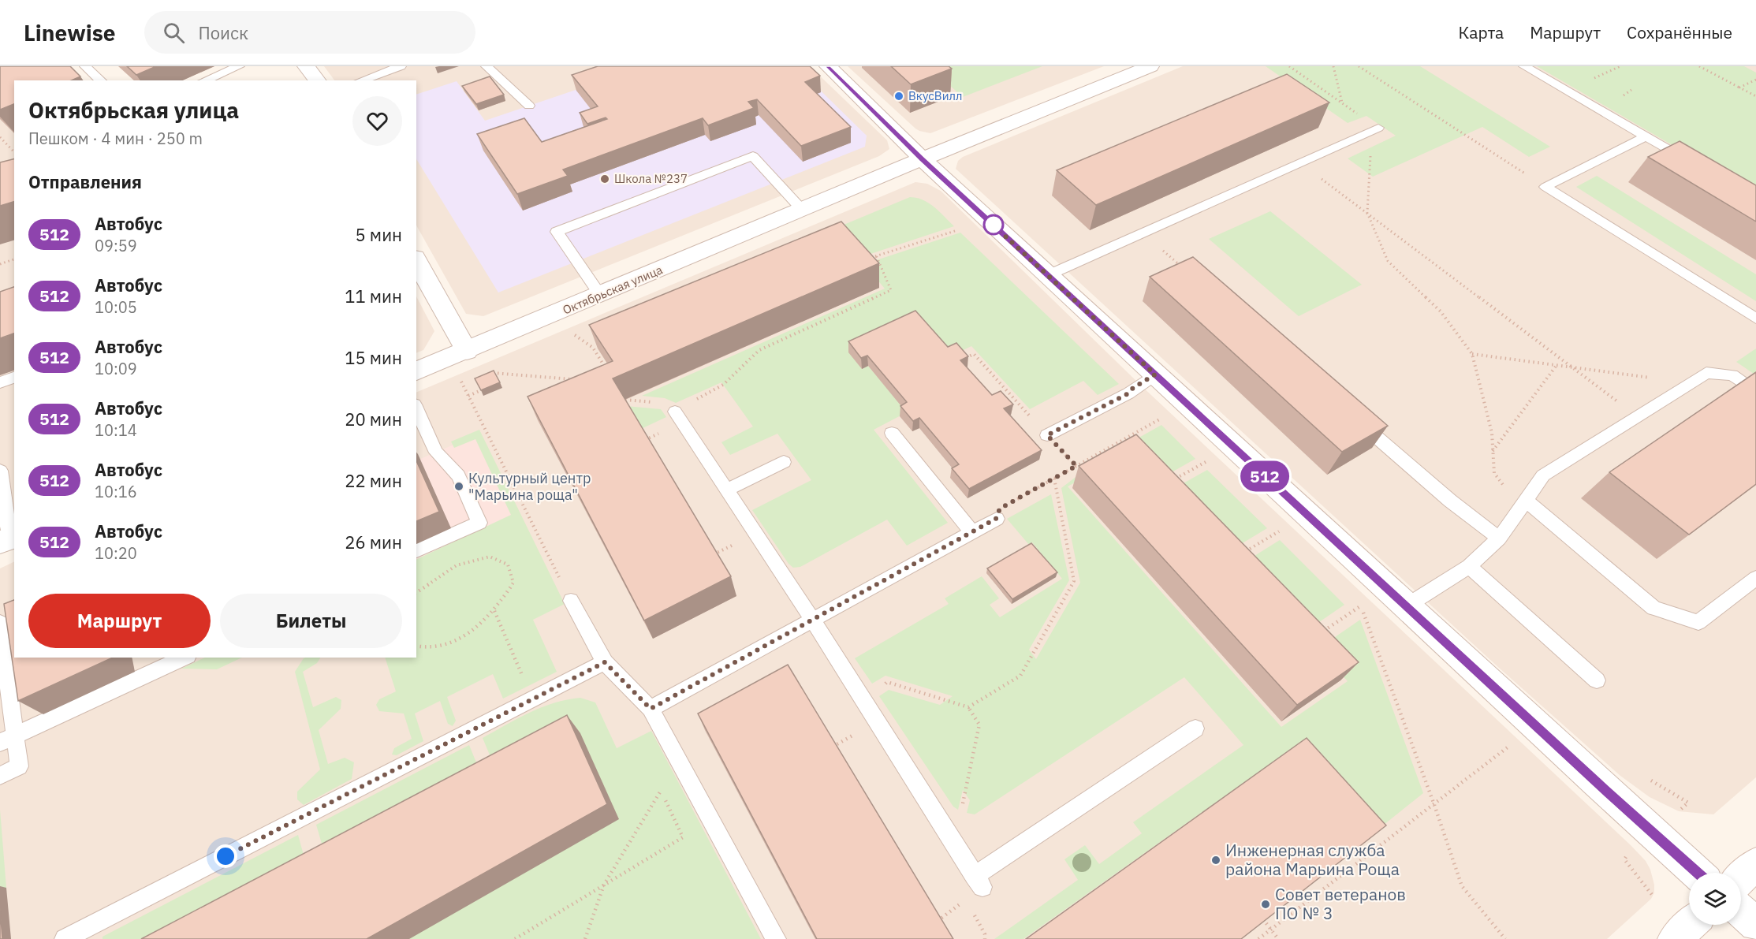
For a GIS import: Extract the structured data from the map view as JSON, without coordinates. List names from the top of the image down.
{
  "streets": {
    "street": ["Октябрьская улица"]
  },
  "places": [
    "ВкусВилл",
    "Школа №237",
    "Культурный центр \"Марьина роща\"",
    "Инженерная служба района Марьина Роща",
    "Совет ветеранов ПО № 3"
  ],
  "lines": ["bus line 512"],
  "page": {
    "header": "Linewise",
    "search": "Поиск",
    "nav": ["Карта", "Маршрут", "Сохранённые"],
    "on_map": "512",
    "heading": [
      ["Октябрьская улица", "Пешком · 4 мин · 250 m"],
      "Отправления"
    ],
    "list": [
      {
        "mark": "512",
        "name": "Автобус",
        "note": "09:59",
        "value": "5 мин"
      },
      {
        "mark": "512",
        "name": "Автобус",
        "note": "10:05",
        "value": "11 мин"
      },
      {
        "mark": "512",
        "name": "Автобус",
        "note": "10:09",
        "value": "15 мин"
      },
      {
        "mark": "512",
        "name": "Автобус",
        "note": "10:14",
        "value": "20 мин"
      },
      {
        "mark": "512",
        "name": "Автобус",
        "note": "10:16",
        "value": "22 мин"
      },
      {
        "mark": "512",
        "name": "Автобус",
        "note": "10:20",
        "value": "26 мин"
      }
    ],
    "buttons": ["Маршрут", "Билеты"]
  }
}
